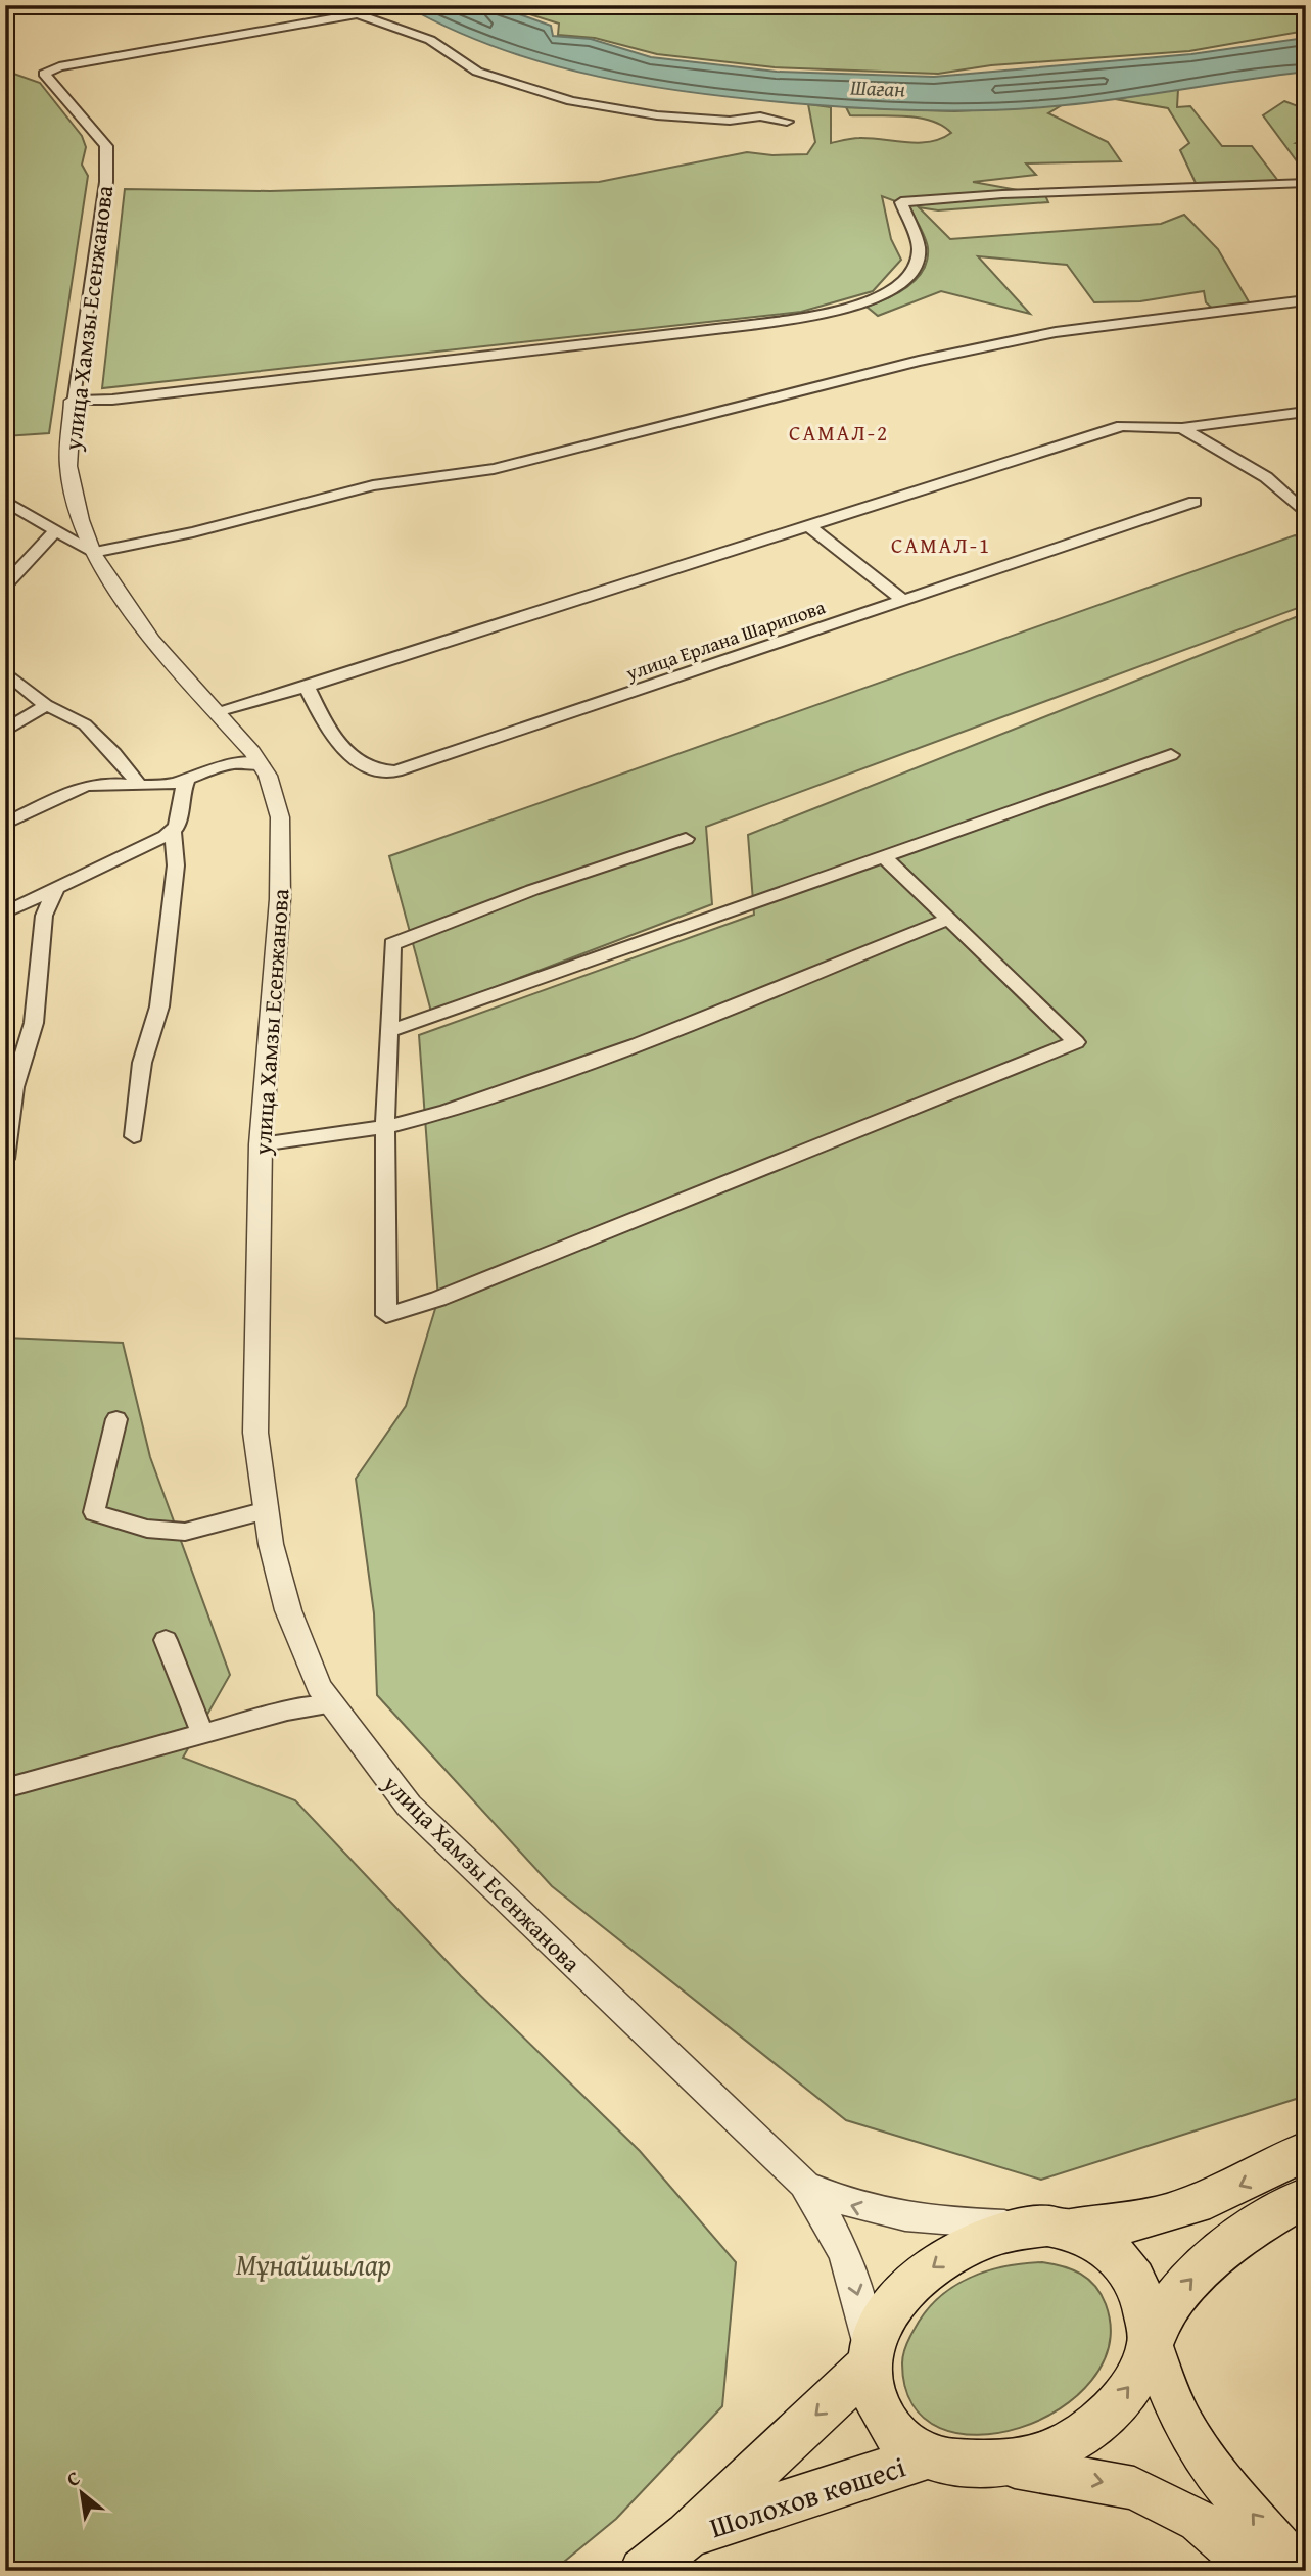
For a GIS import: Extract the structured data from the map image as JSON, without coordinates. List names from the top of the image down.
{
  "streets": {
    "highway": ["Шолохов көшесі"],
    "street": ["улица Хамзы Есенжанова", "улица Ерлана Шарипова"]
  },
  "districts": ["САМАЛ-2", "САМАЛ-1"],
  "water": ["Шаған"],
  "parks": ["Мұнайшылар"],
  "north": "top left"
}
